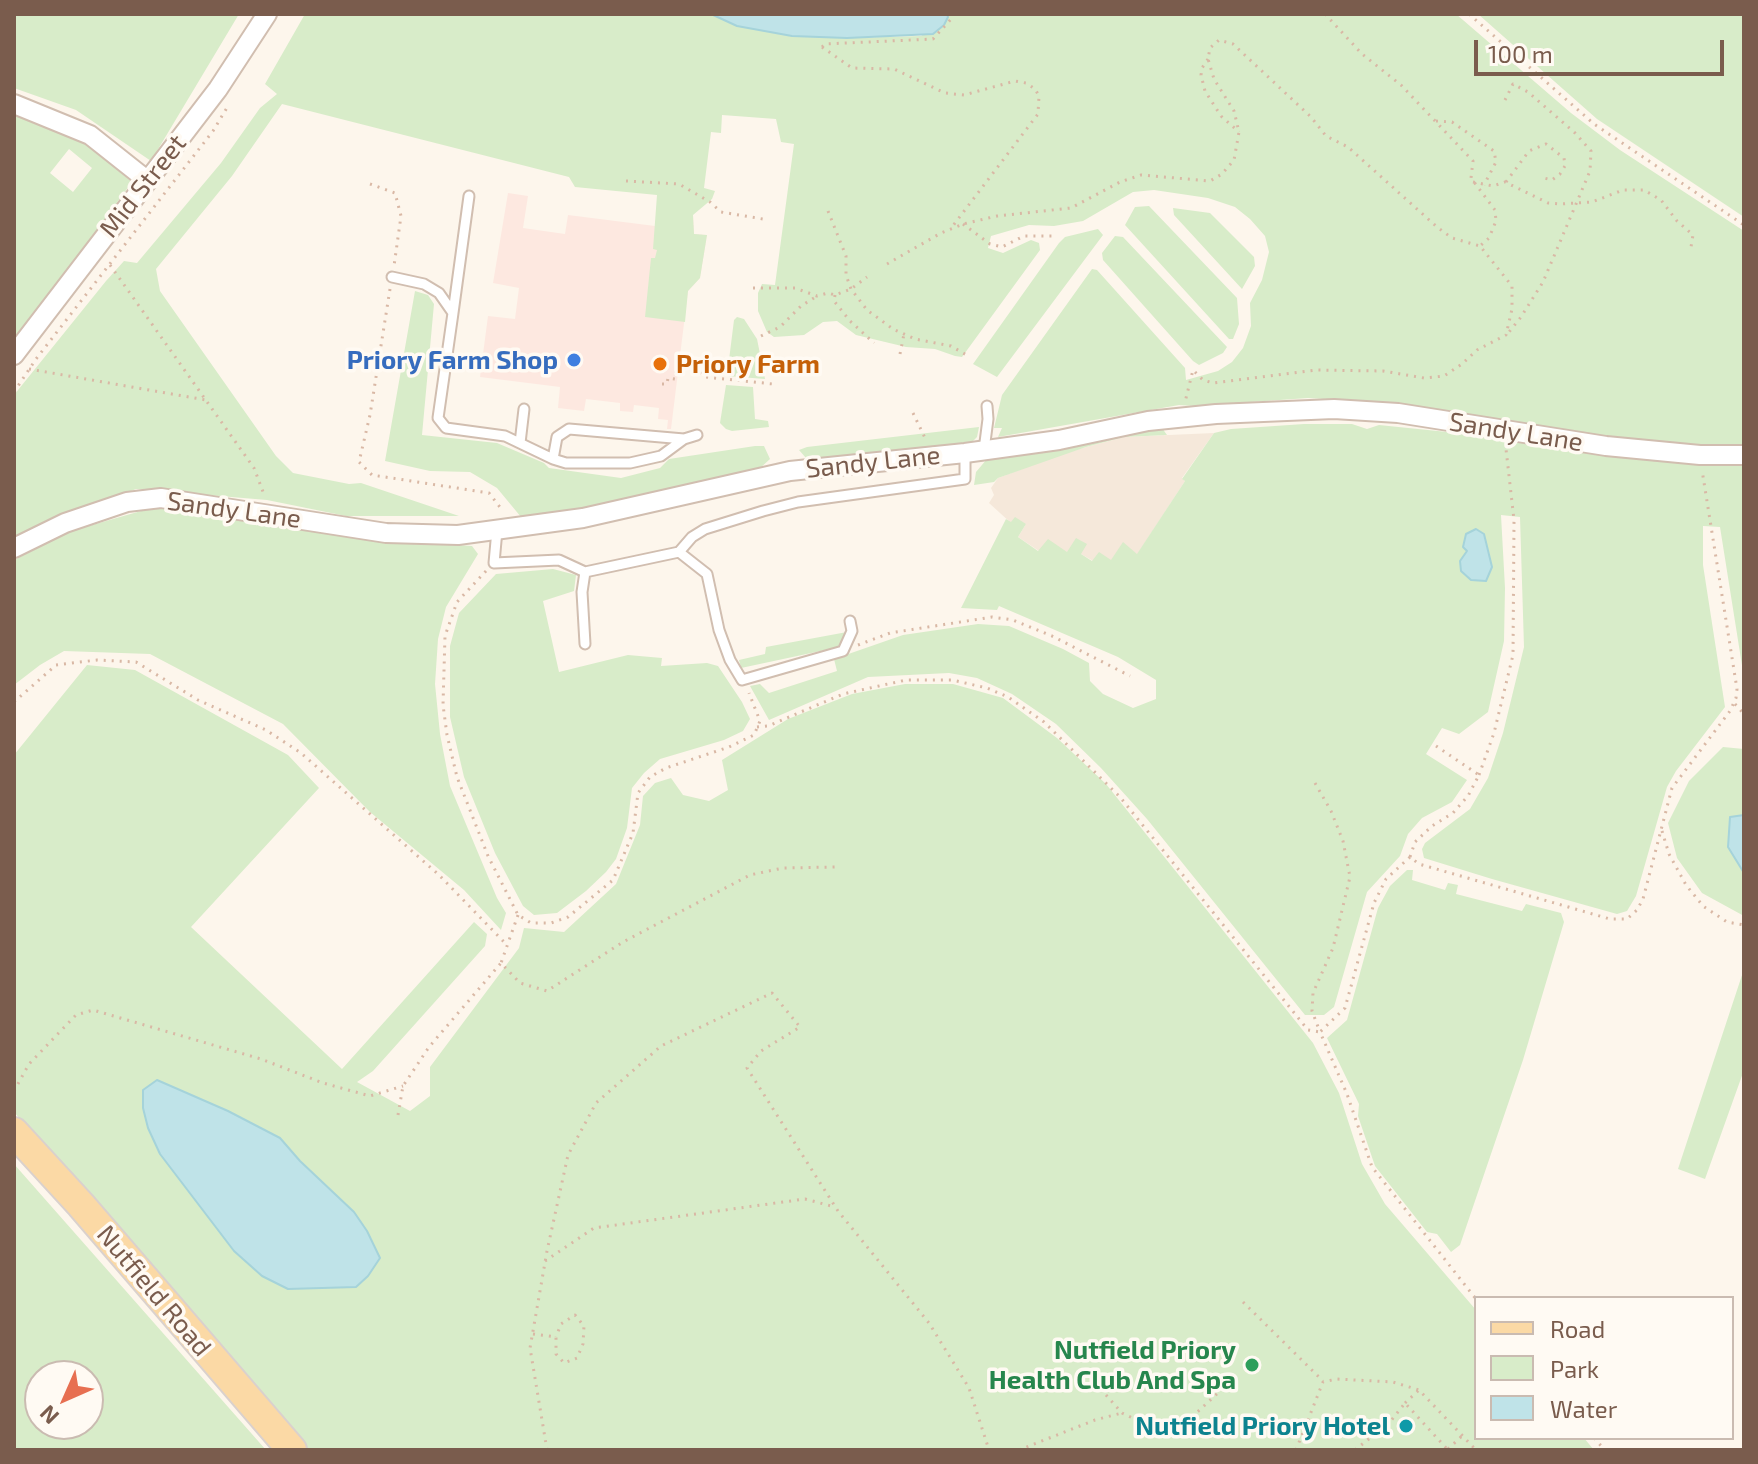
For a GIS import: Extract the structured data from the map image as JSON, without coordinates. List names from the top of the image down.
{
  "streets": {
    "main road": ["Nutfield Road"],
    "street": ["Mid Street", "Sandy Lane"]
  },
  "places": [
    "Priory Farm Shop",
    "Priory Farm",
    "Nutfield Priory Health Club And Spa",
    "Nutfield Priory Hotel"
  ],
  "legend": ["Road", "Park", "Water"],
  "scale_bar": "100 m",
  "north": "bottom left"
}
